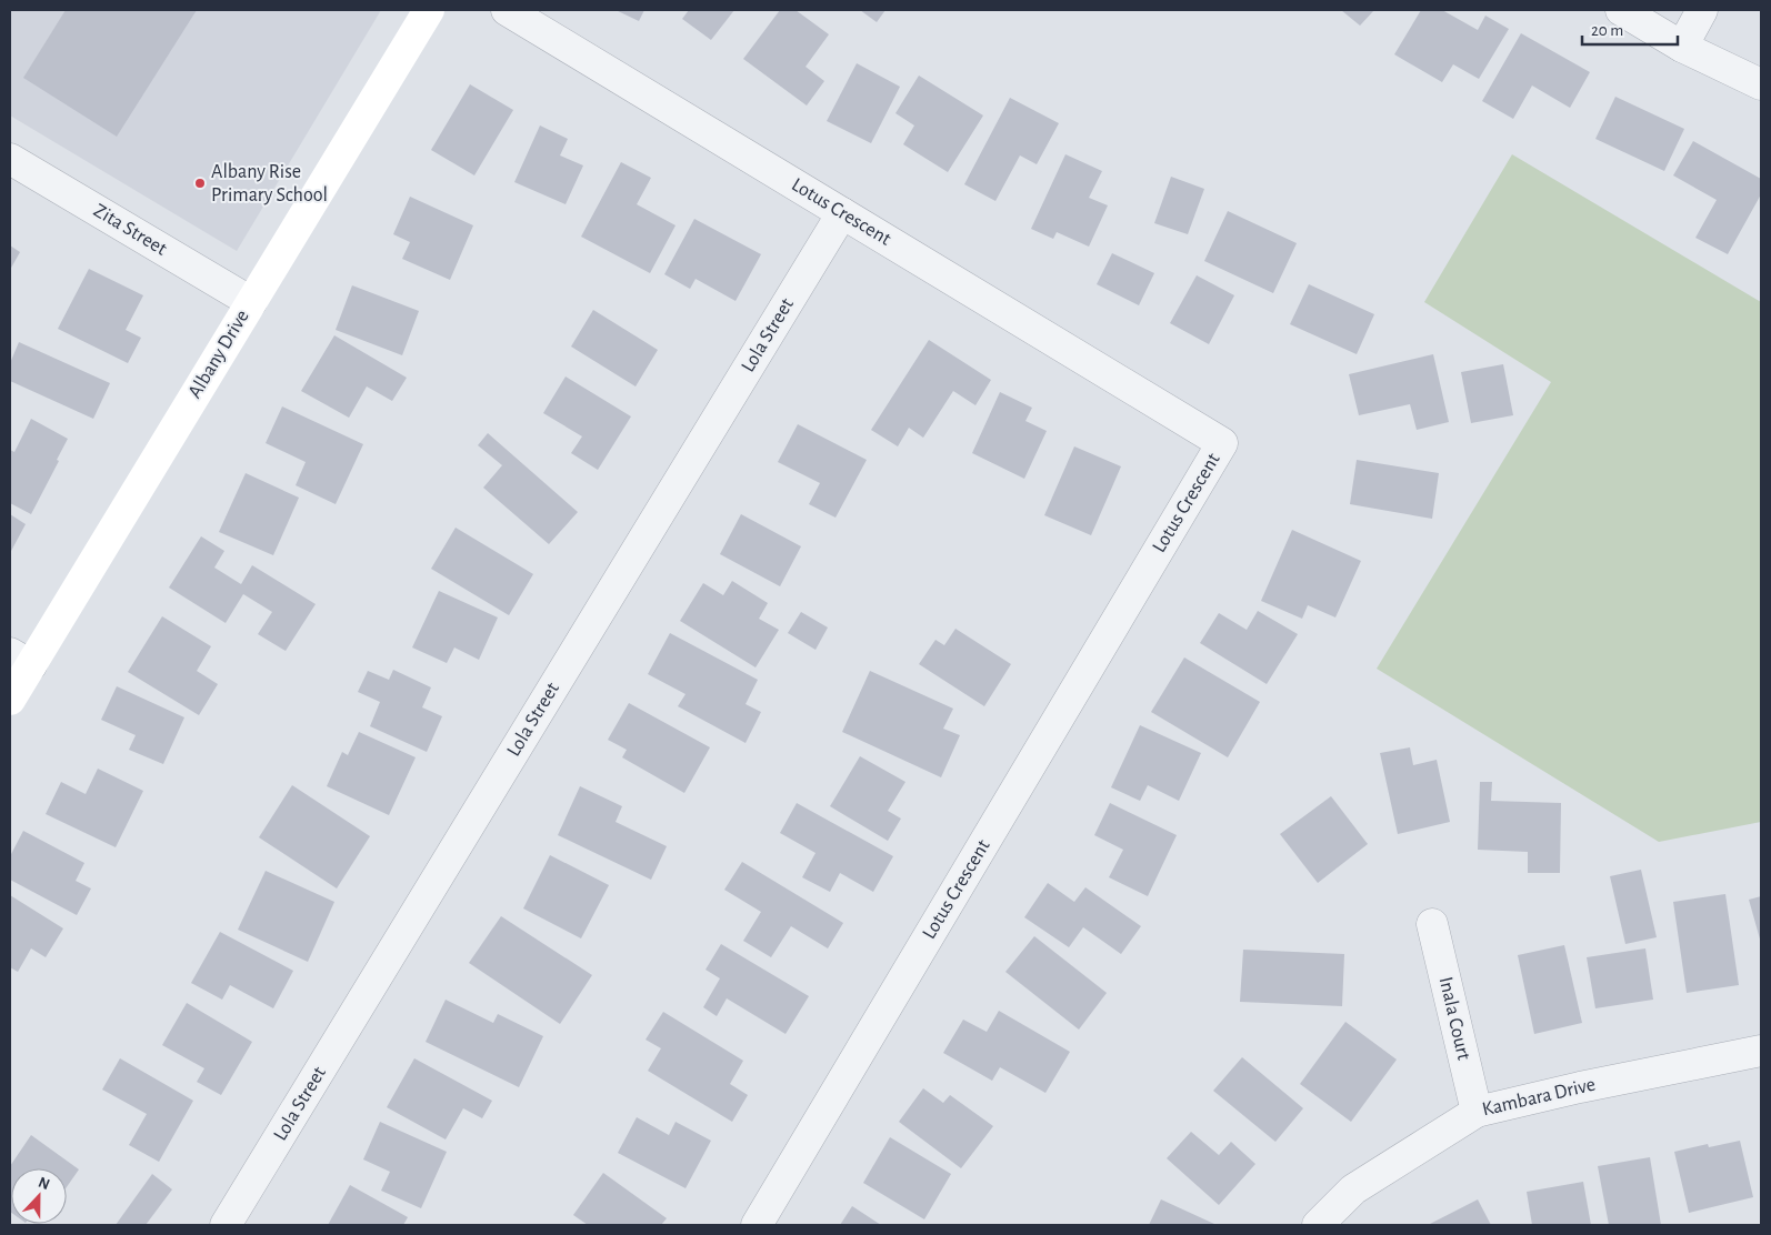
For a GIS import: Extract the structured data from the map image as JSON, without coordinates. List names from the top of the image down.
{
  "streets": {
    "street": [
      "Lotus Crescent",
      "Zita Street",
      "Lola Street",
      "Albany Drive",
      "Inala Court",
      "Kambara Drive"
    ]
  },
  "crossings": [
    ["Lotus Crescent", "Lola Street"],
    ["Zita Street", "Albany Drive"],
    ["Inala Court", "Kambara Drive"]
  ],
  "places": ["Albany Rise Primary School"],
  "scale_bar": "20 m",
  "north": "top"
}
